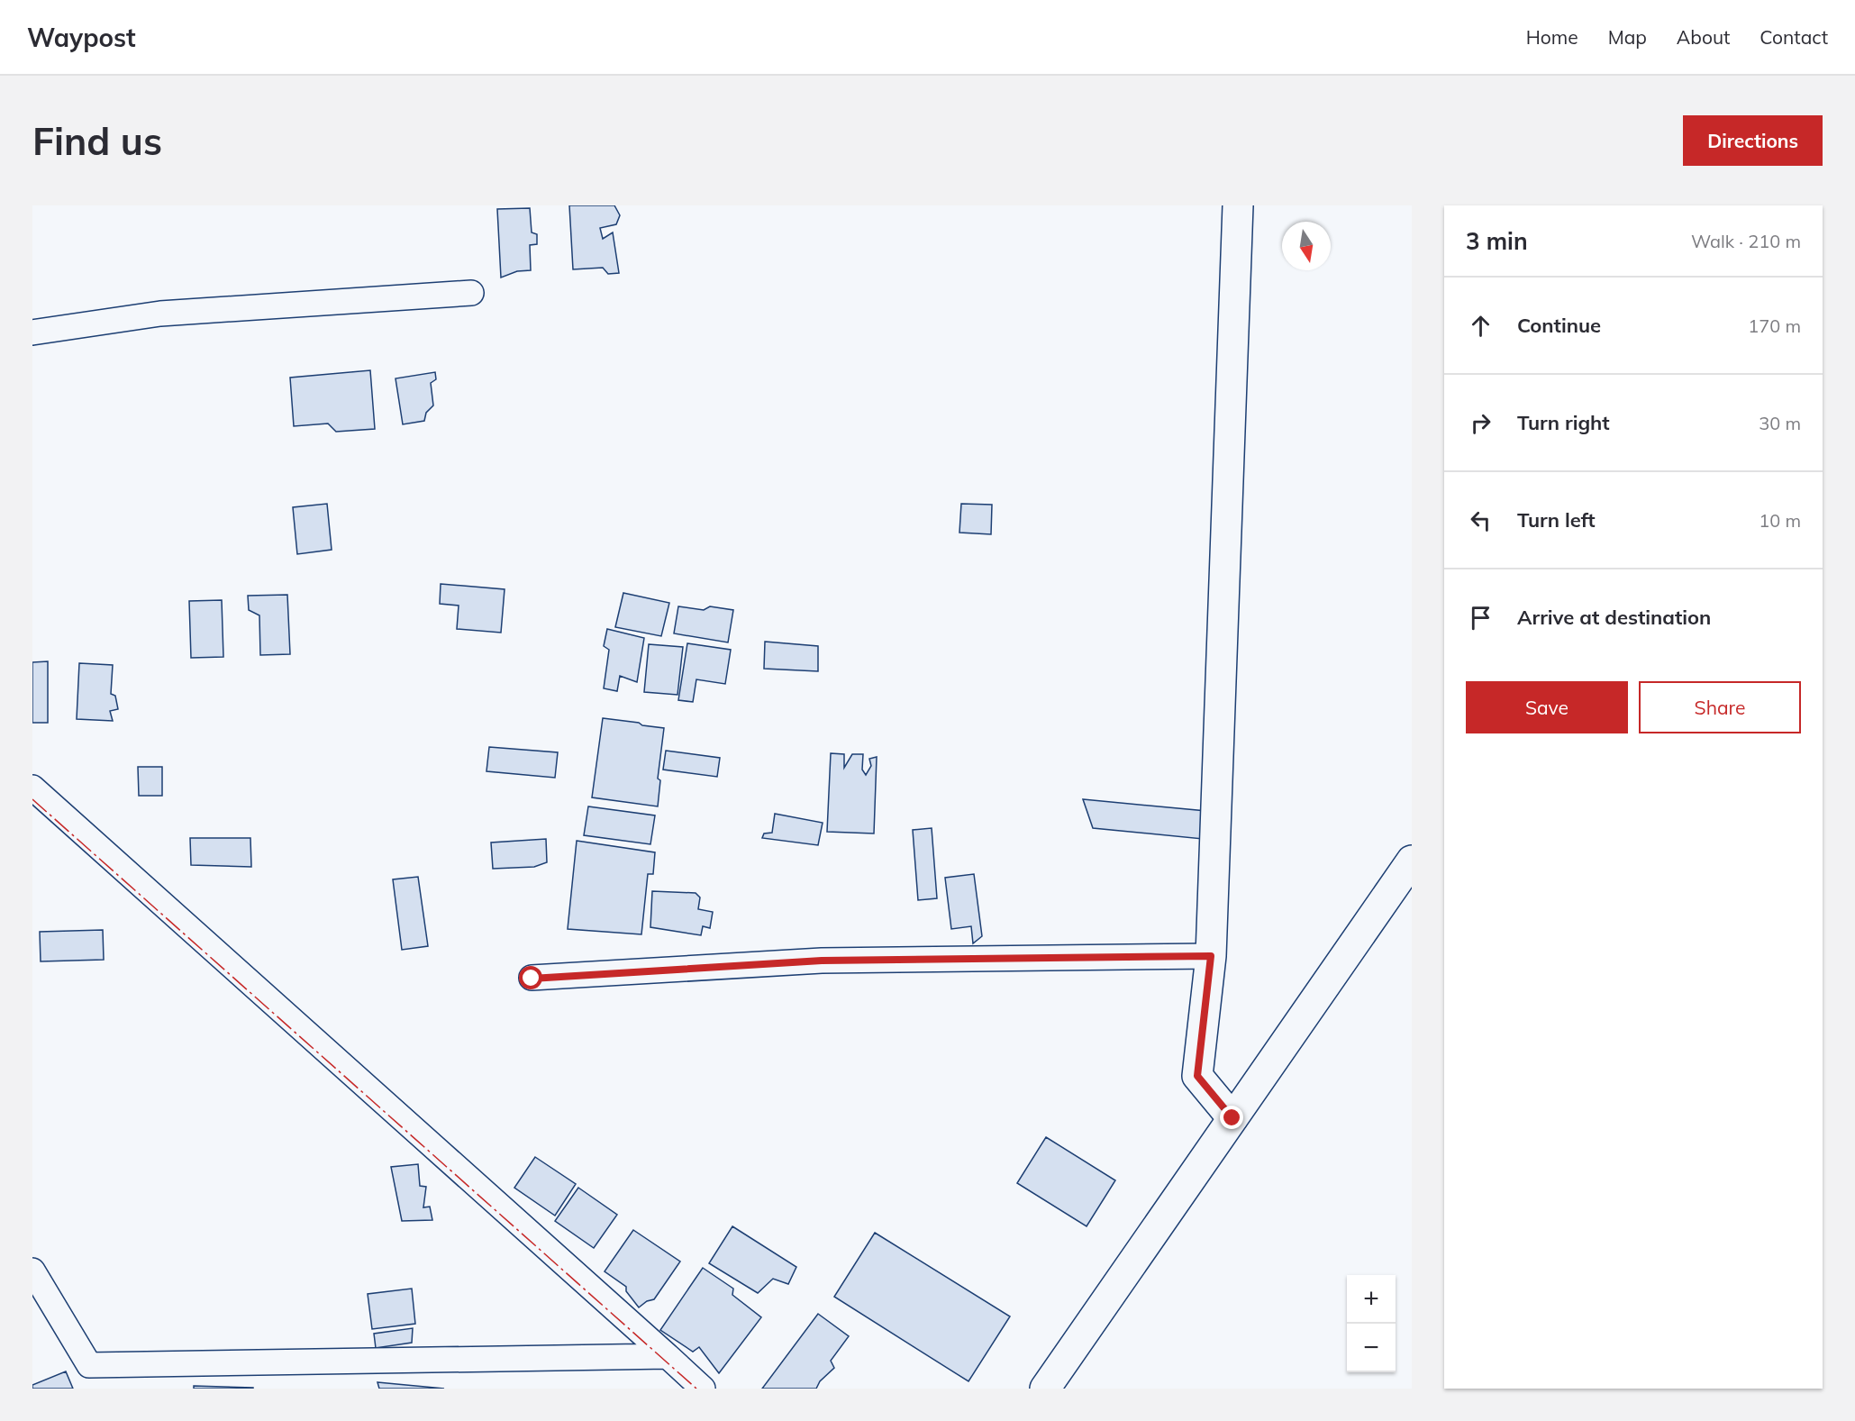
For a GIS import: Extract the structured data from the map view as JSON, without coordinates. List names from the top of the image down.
{
  "north": "bottom",
  "page": {
    "header": "Waypost",
    "nav": [
      "Home",
      "Map",
      "About",
      "Contact"
    ],
    "buttons": [
      "Directions",
      ["Save", "Share"]
    ],
    "title": "Find us",
    "heading": ["3 min", "Walk · 210 m"],
    "list": [
      ["Continue", "170 m"],
      ["Turn right", "30 m"],
      ["Turn left", "10 m"],
      "Arrive at destination"
    ],
    "map_buttons": ["+", "−"]
  }
}
